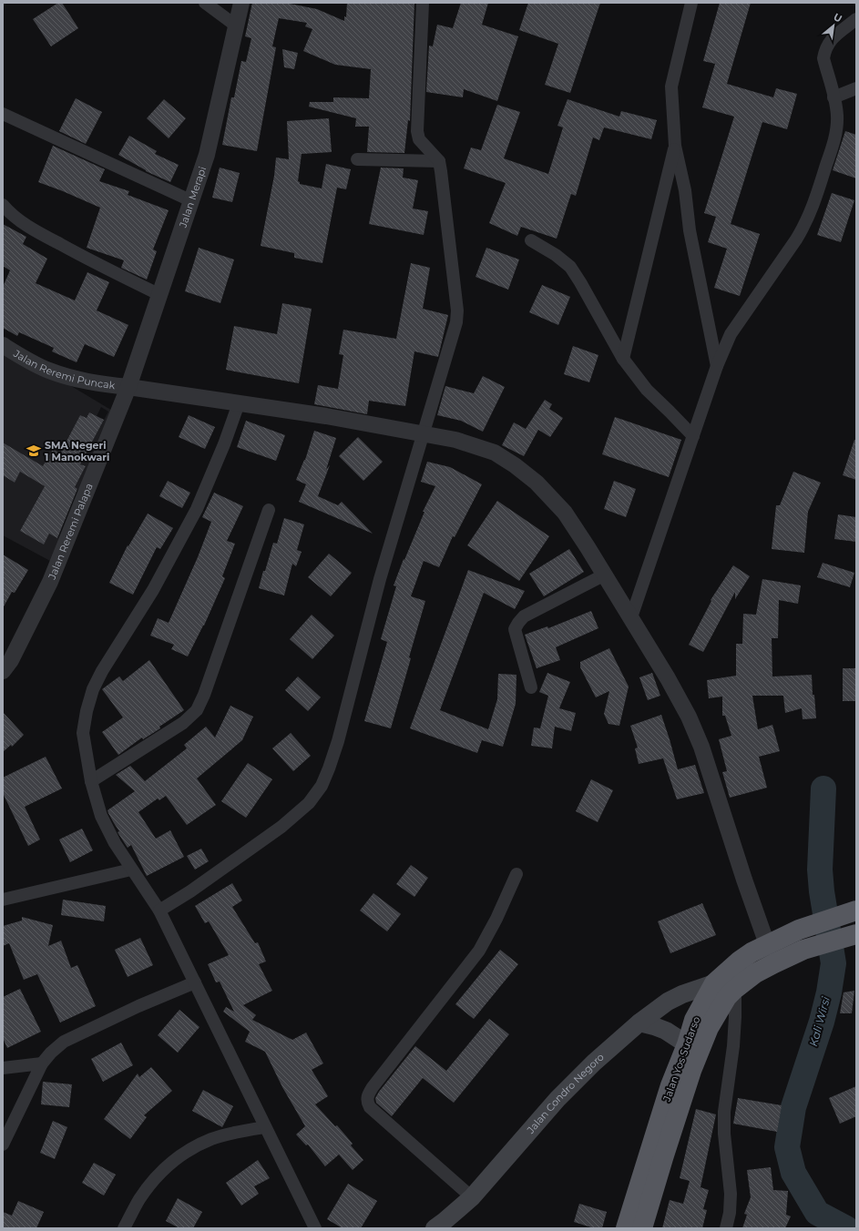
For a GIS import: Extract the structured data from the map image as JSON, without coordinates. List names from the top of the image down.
{
  "streets": {
    "highway": ["Jalan Yos Sudarso"],
    "main road": ["Jalan Condro Negoro"],
    "street": ["Jalan Merapi", "Jalan Reremi Puncak", "Jalan Reremi Palapa"]
  },
  "crossings": [
    ["Jalan Merapi", "Jalan Reremi Puncak"],
    ["Jalan Merapi", "Jalan Reremi Palapa"],
    ["Jalan Reremi Puncak", "Jalan Reremi Palapa"],
    ["Jalan Reremi Puncak", "Jalan Yos Sudarso"],
    ["Jalan Yos Sudarso", "Jalan Condro Negoro"]
  ],
  "water": ["Kali Wirsi"],
  "places": {
    "school or university": ["SMA Negeri 1 Manokwari"]
  },
  "north": "top right"
}
